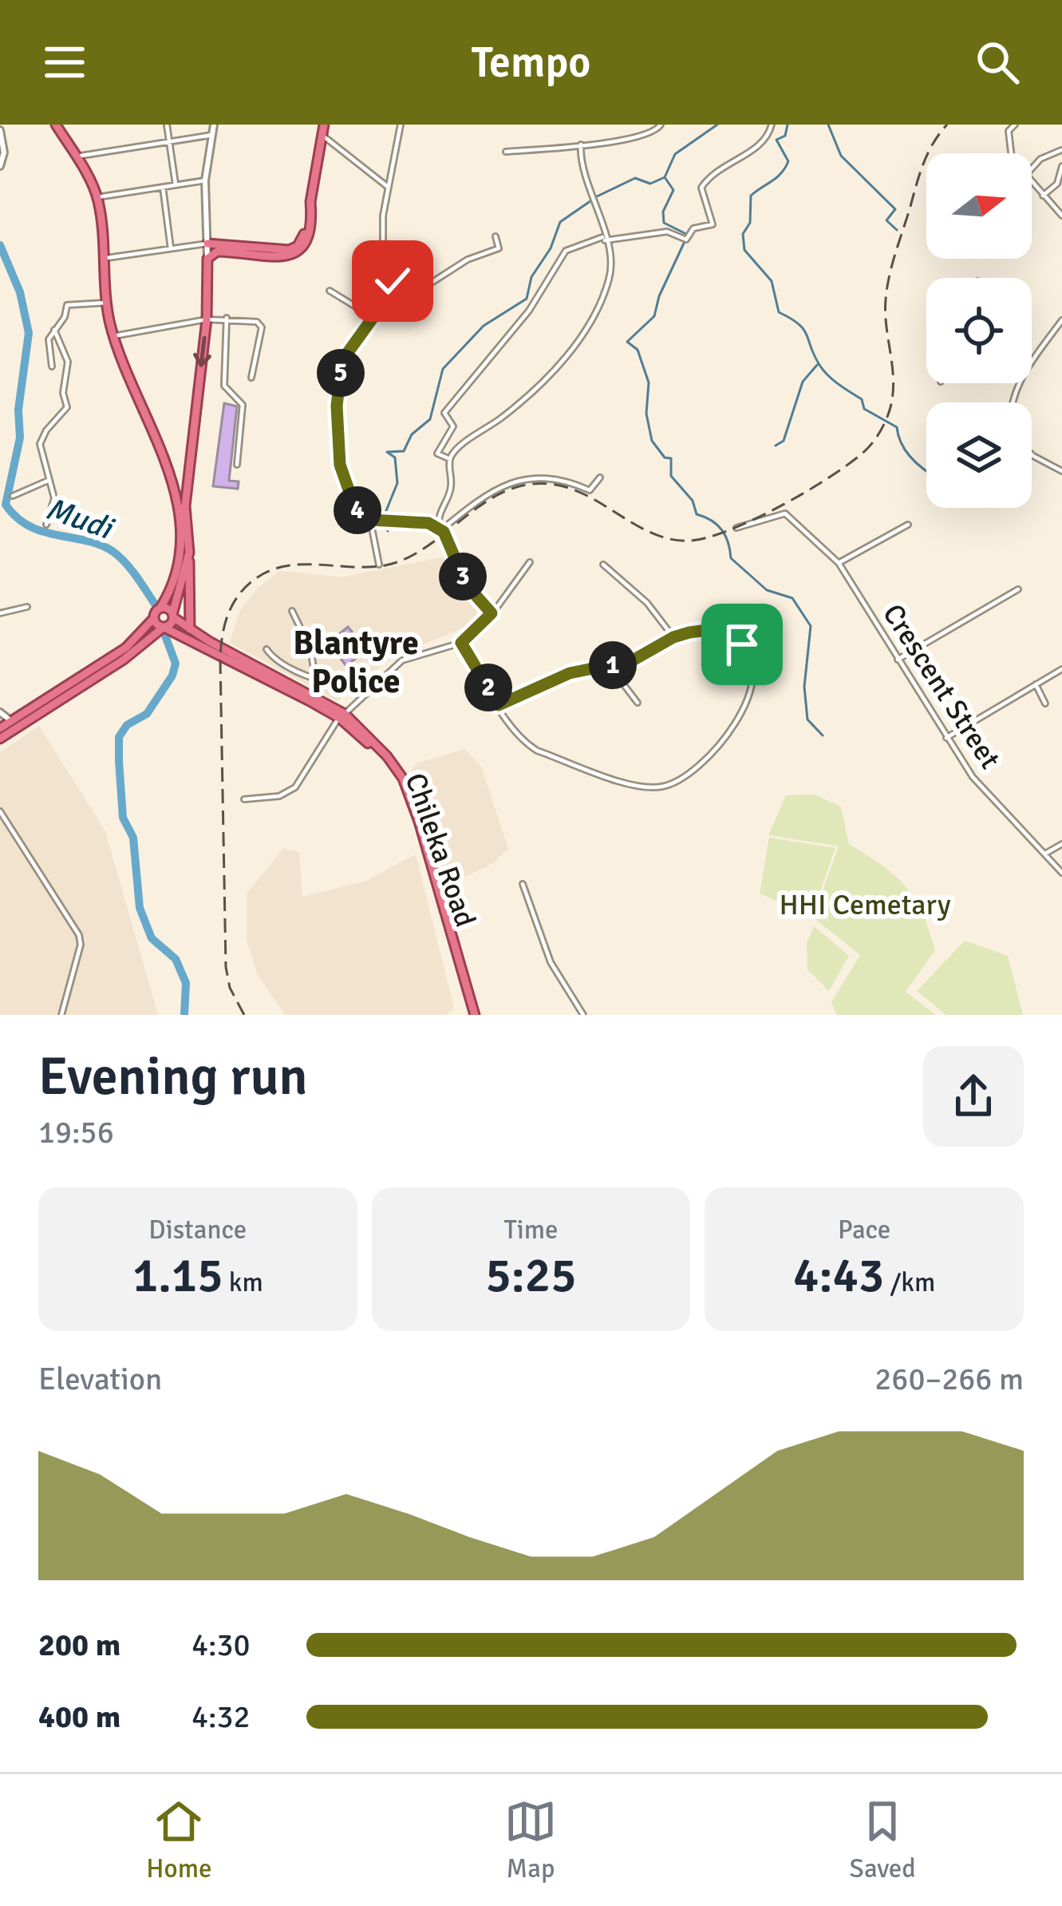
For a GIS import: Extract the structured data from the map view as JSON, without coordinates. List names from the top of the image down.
{
  "streets": {
    "highway": ["Chileka Road"],
    "street": ["Crescent Street"]
  },
  "districts": ["Blantyre Police"],
  "water": ["Mudi"],
  "parks": ["HHI Cemetary"],
  "north": "right",
  "page": {
    "header": "Tempo",
    "pins": [
      "5",
      "4",
      "3",
      "1",
      "2"
    ],
    "heading": ["Evening run", "19:56"],
    "stats": [
      ["Distance", "1.15 km"],
      ["Time", "5:25"],
      ["Pace", "4:43 /km"]
    ],
    "chart": ["Elevation", "260–266 m"],
    "list": [
      {
        "name": "200 m",
        "note": "4:30"
      },
      {
        "name": "400 m",
        "note": "4:32"
      }
    ],
    "tabs": ["Home", "Map", "Saved"]
  }
}
